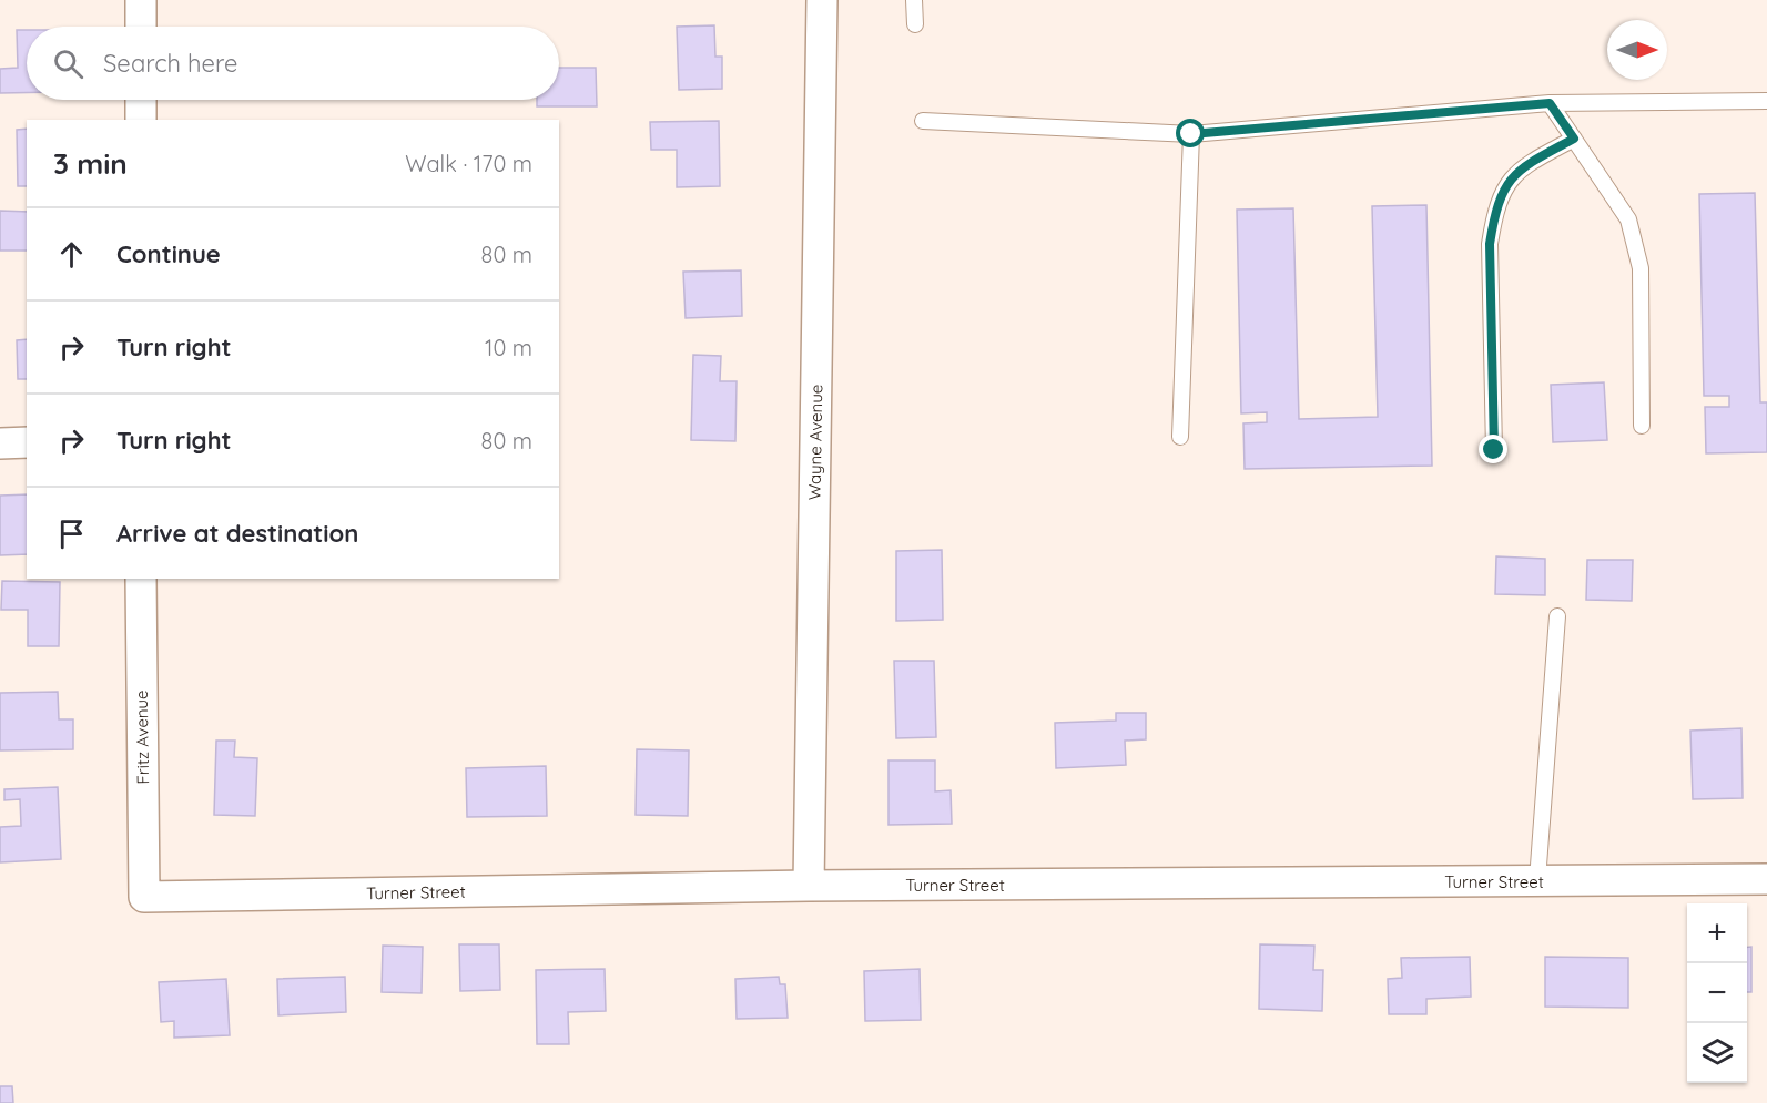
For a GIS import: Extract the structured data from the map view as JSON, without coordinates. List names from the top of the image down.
{
  "streets": {
    "street": ["Wayne Avenue", "Fritz Avenue", "Turner Street"]
  },
  "crossings": [
    ["Wayne Avenue", "Turner Street"],
    ["Fritz Avenue", "Turner Street"]
  ],
  "north": "right",
  "page": {
    "search": "Search here",
    "heading": ["3 min", "Walk · 170 m"],
    "list": [
      ["Continue", "80 m"],
      ["Turn right", "10 m"],
      ["Turn right", "80 m"],
      "Arrive at destination"
    ],
    "map_buttons": ["+", "−"]
  }
}
